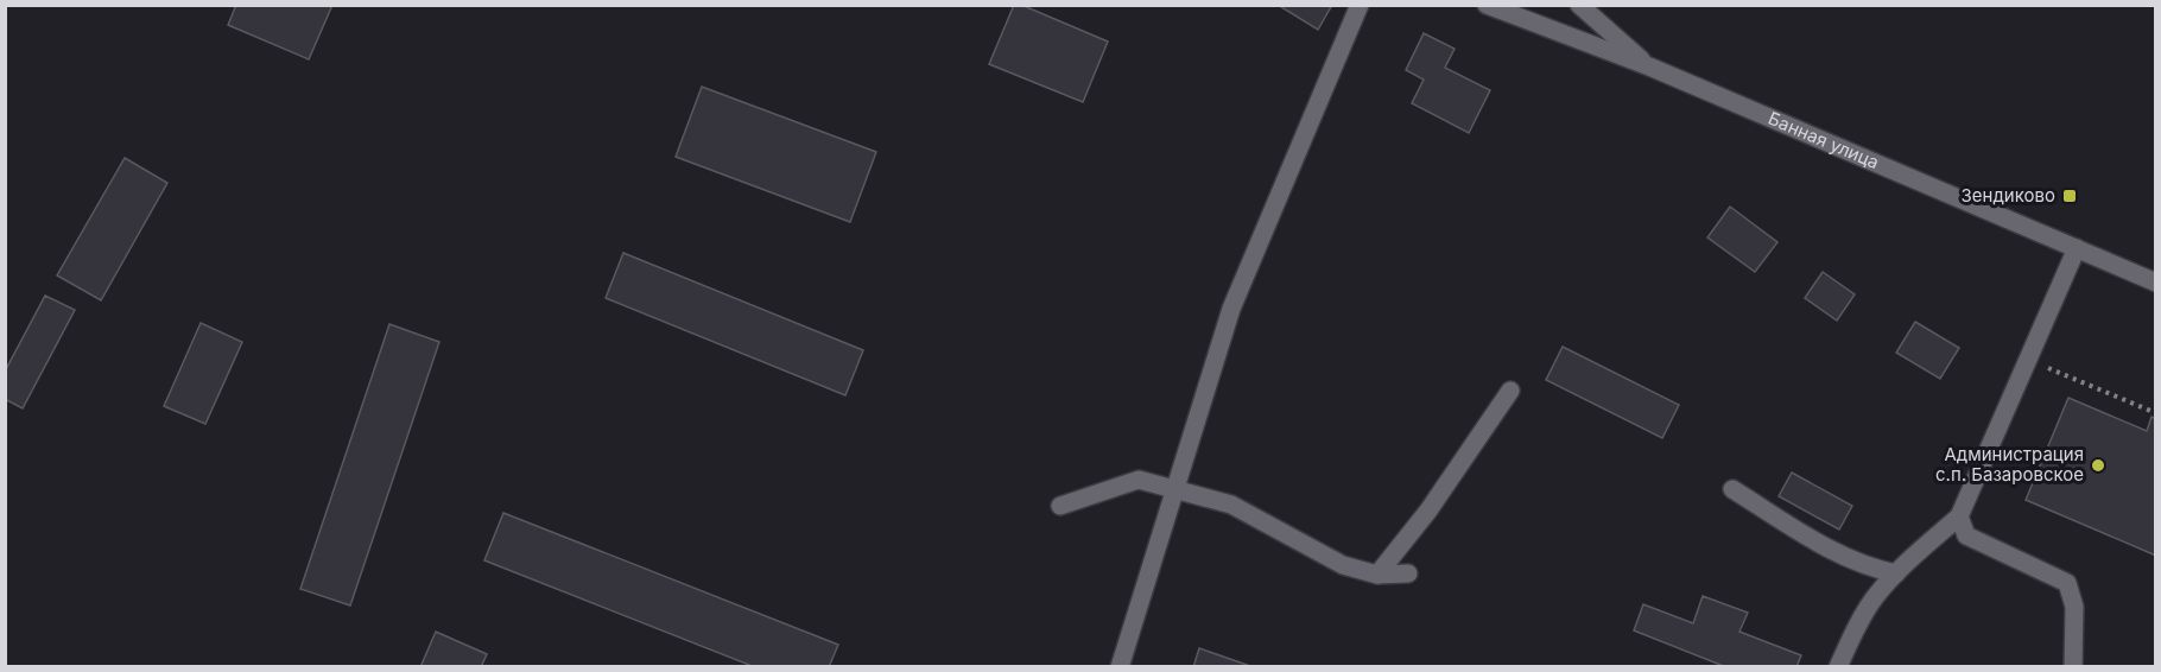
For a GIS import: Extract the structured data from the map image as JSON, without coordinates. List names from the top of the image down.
{
  "streets": {
    "street": ["Банная улица"]
  },
  "places": {
    "transit": ["Зендиково"],
    "other": ["Администрация с.п. Базаровское"]
  }
}
